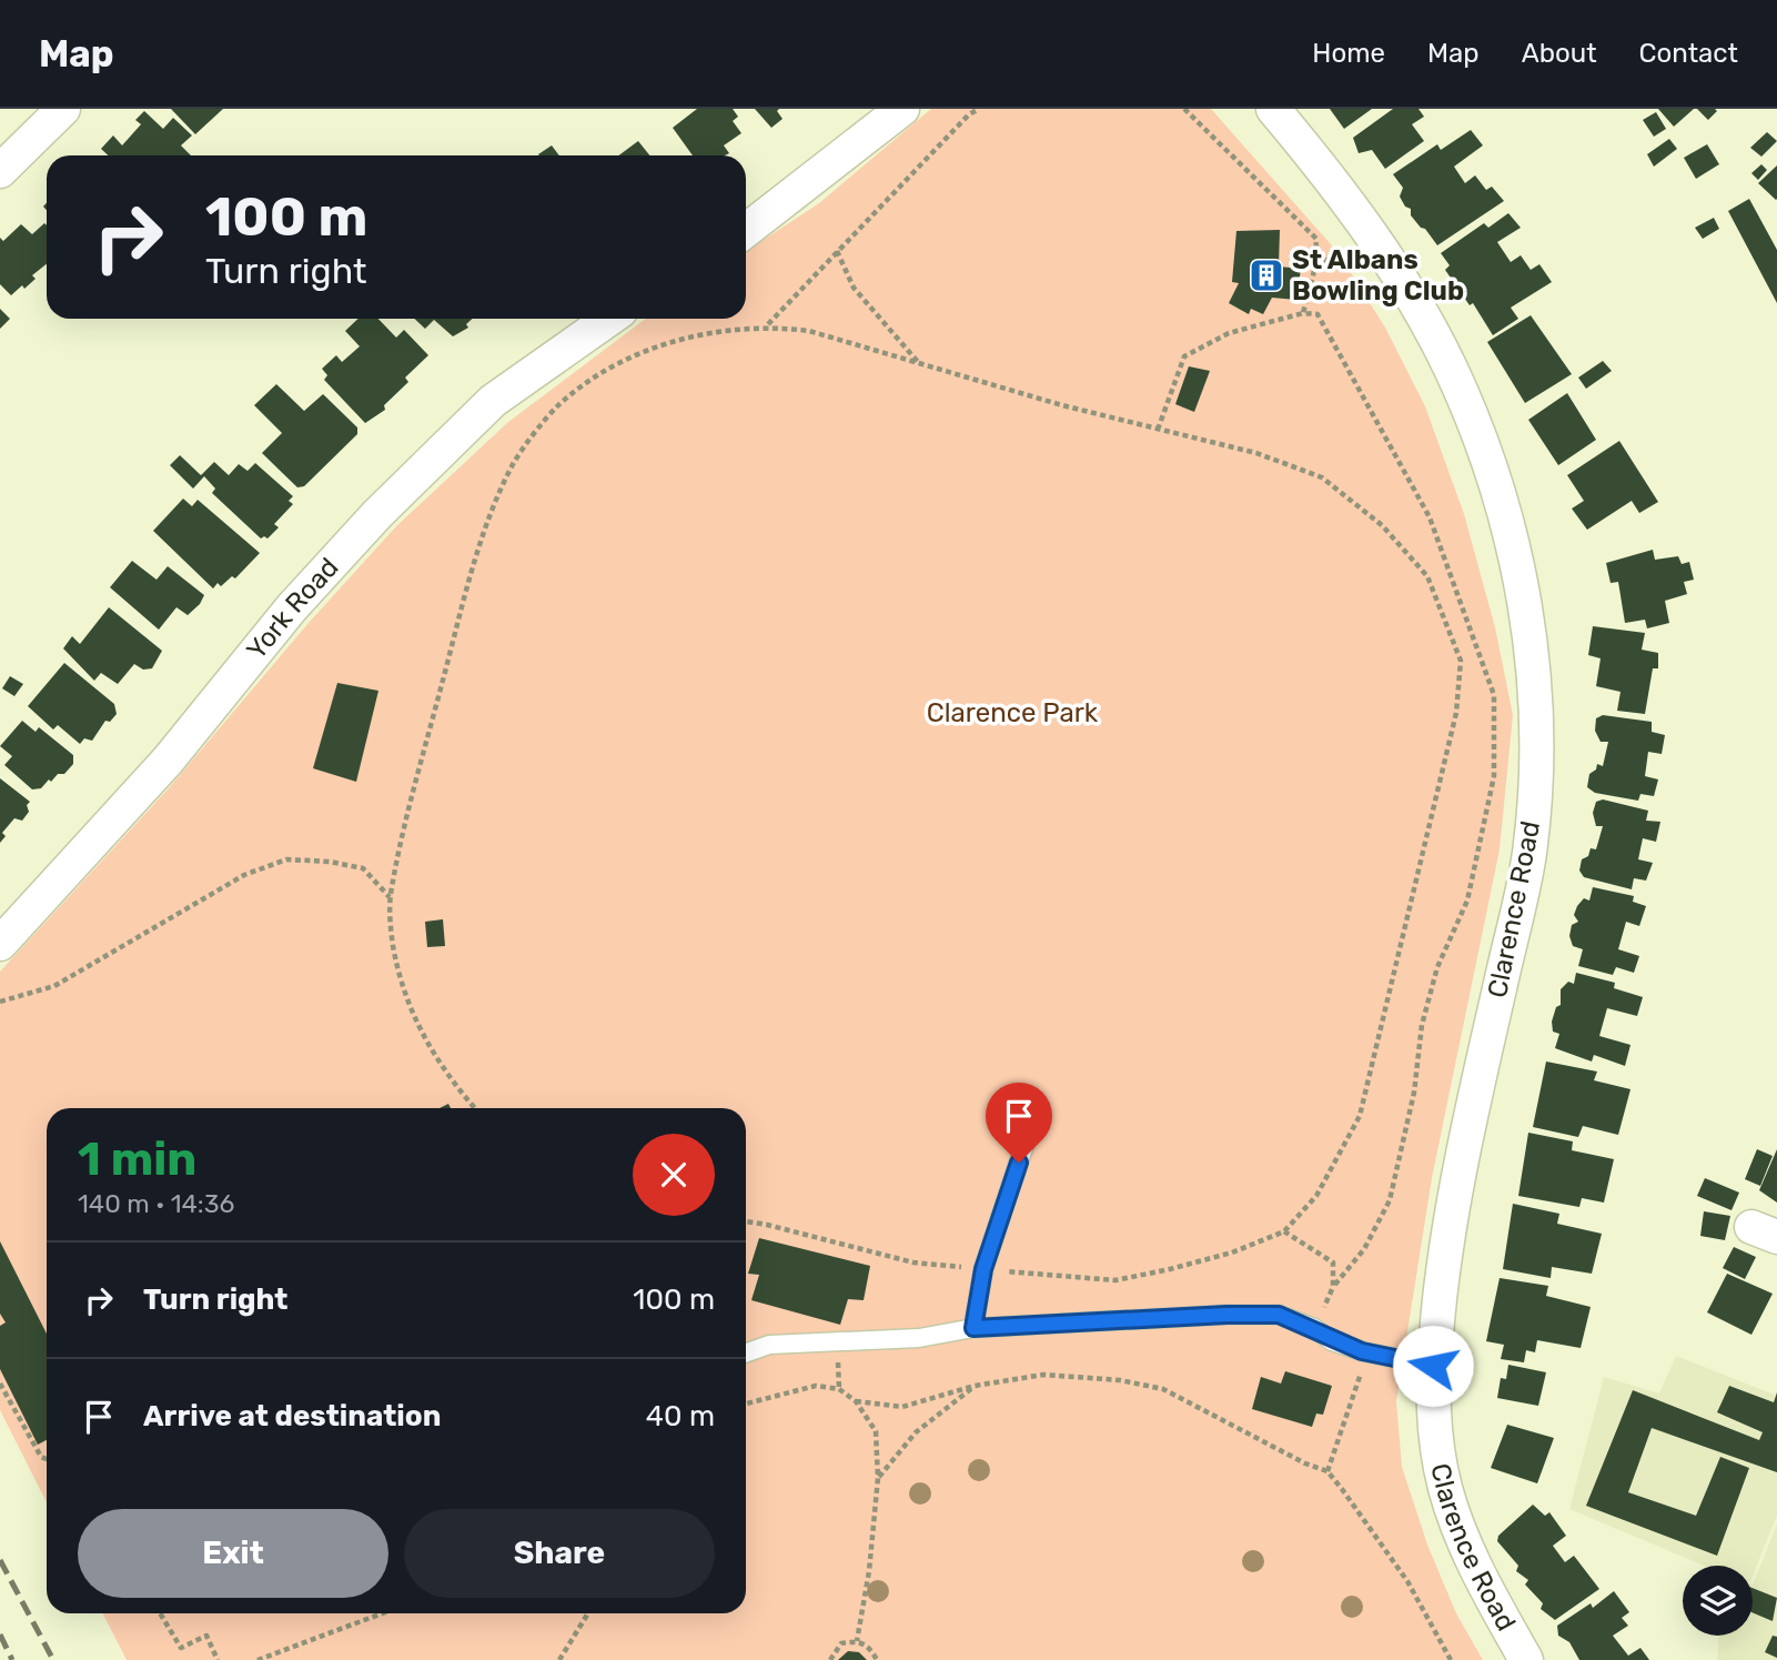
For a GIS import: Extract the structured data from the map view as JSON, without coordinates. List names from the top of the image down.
{
  "streets": {
    "street": ["York Road", "Clarence Road"]
  },
  "parks": ["Clarence Park"],
  "places": {
    "building": ["St Albans Bowling Club"]
  },
  "page": {
    "header": "Map",
    "nav": [
      "Home",
      "Map",
      "About",
      "Contact"
    ],
    "turn": ["100 m", "Turn right"],
    "heading": ["1 min", "140 m · 14:36"],
    "list": [
      {
        "name": "Turn right",
        "value": "100 m"
      },
      {
        "name": "Arrive at destination",
        "value": "40 m"
      }
    ],
    "buttons": ["Exit", "Share"]
  }
}
